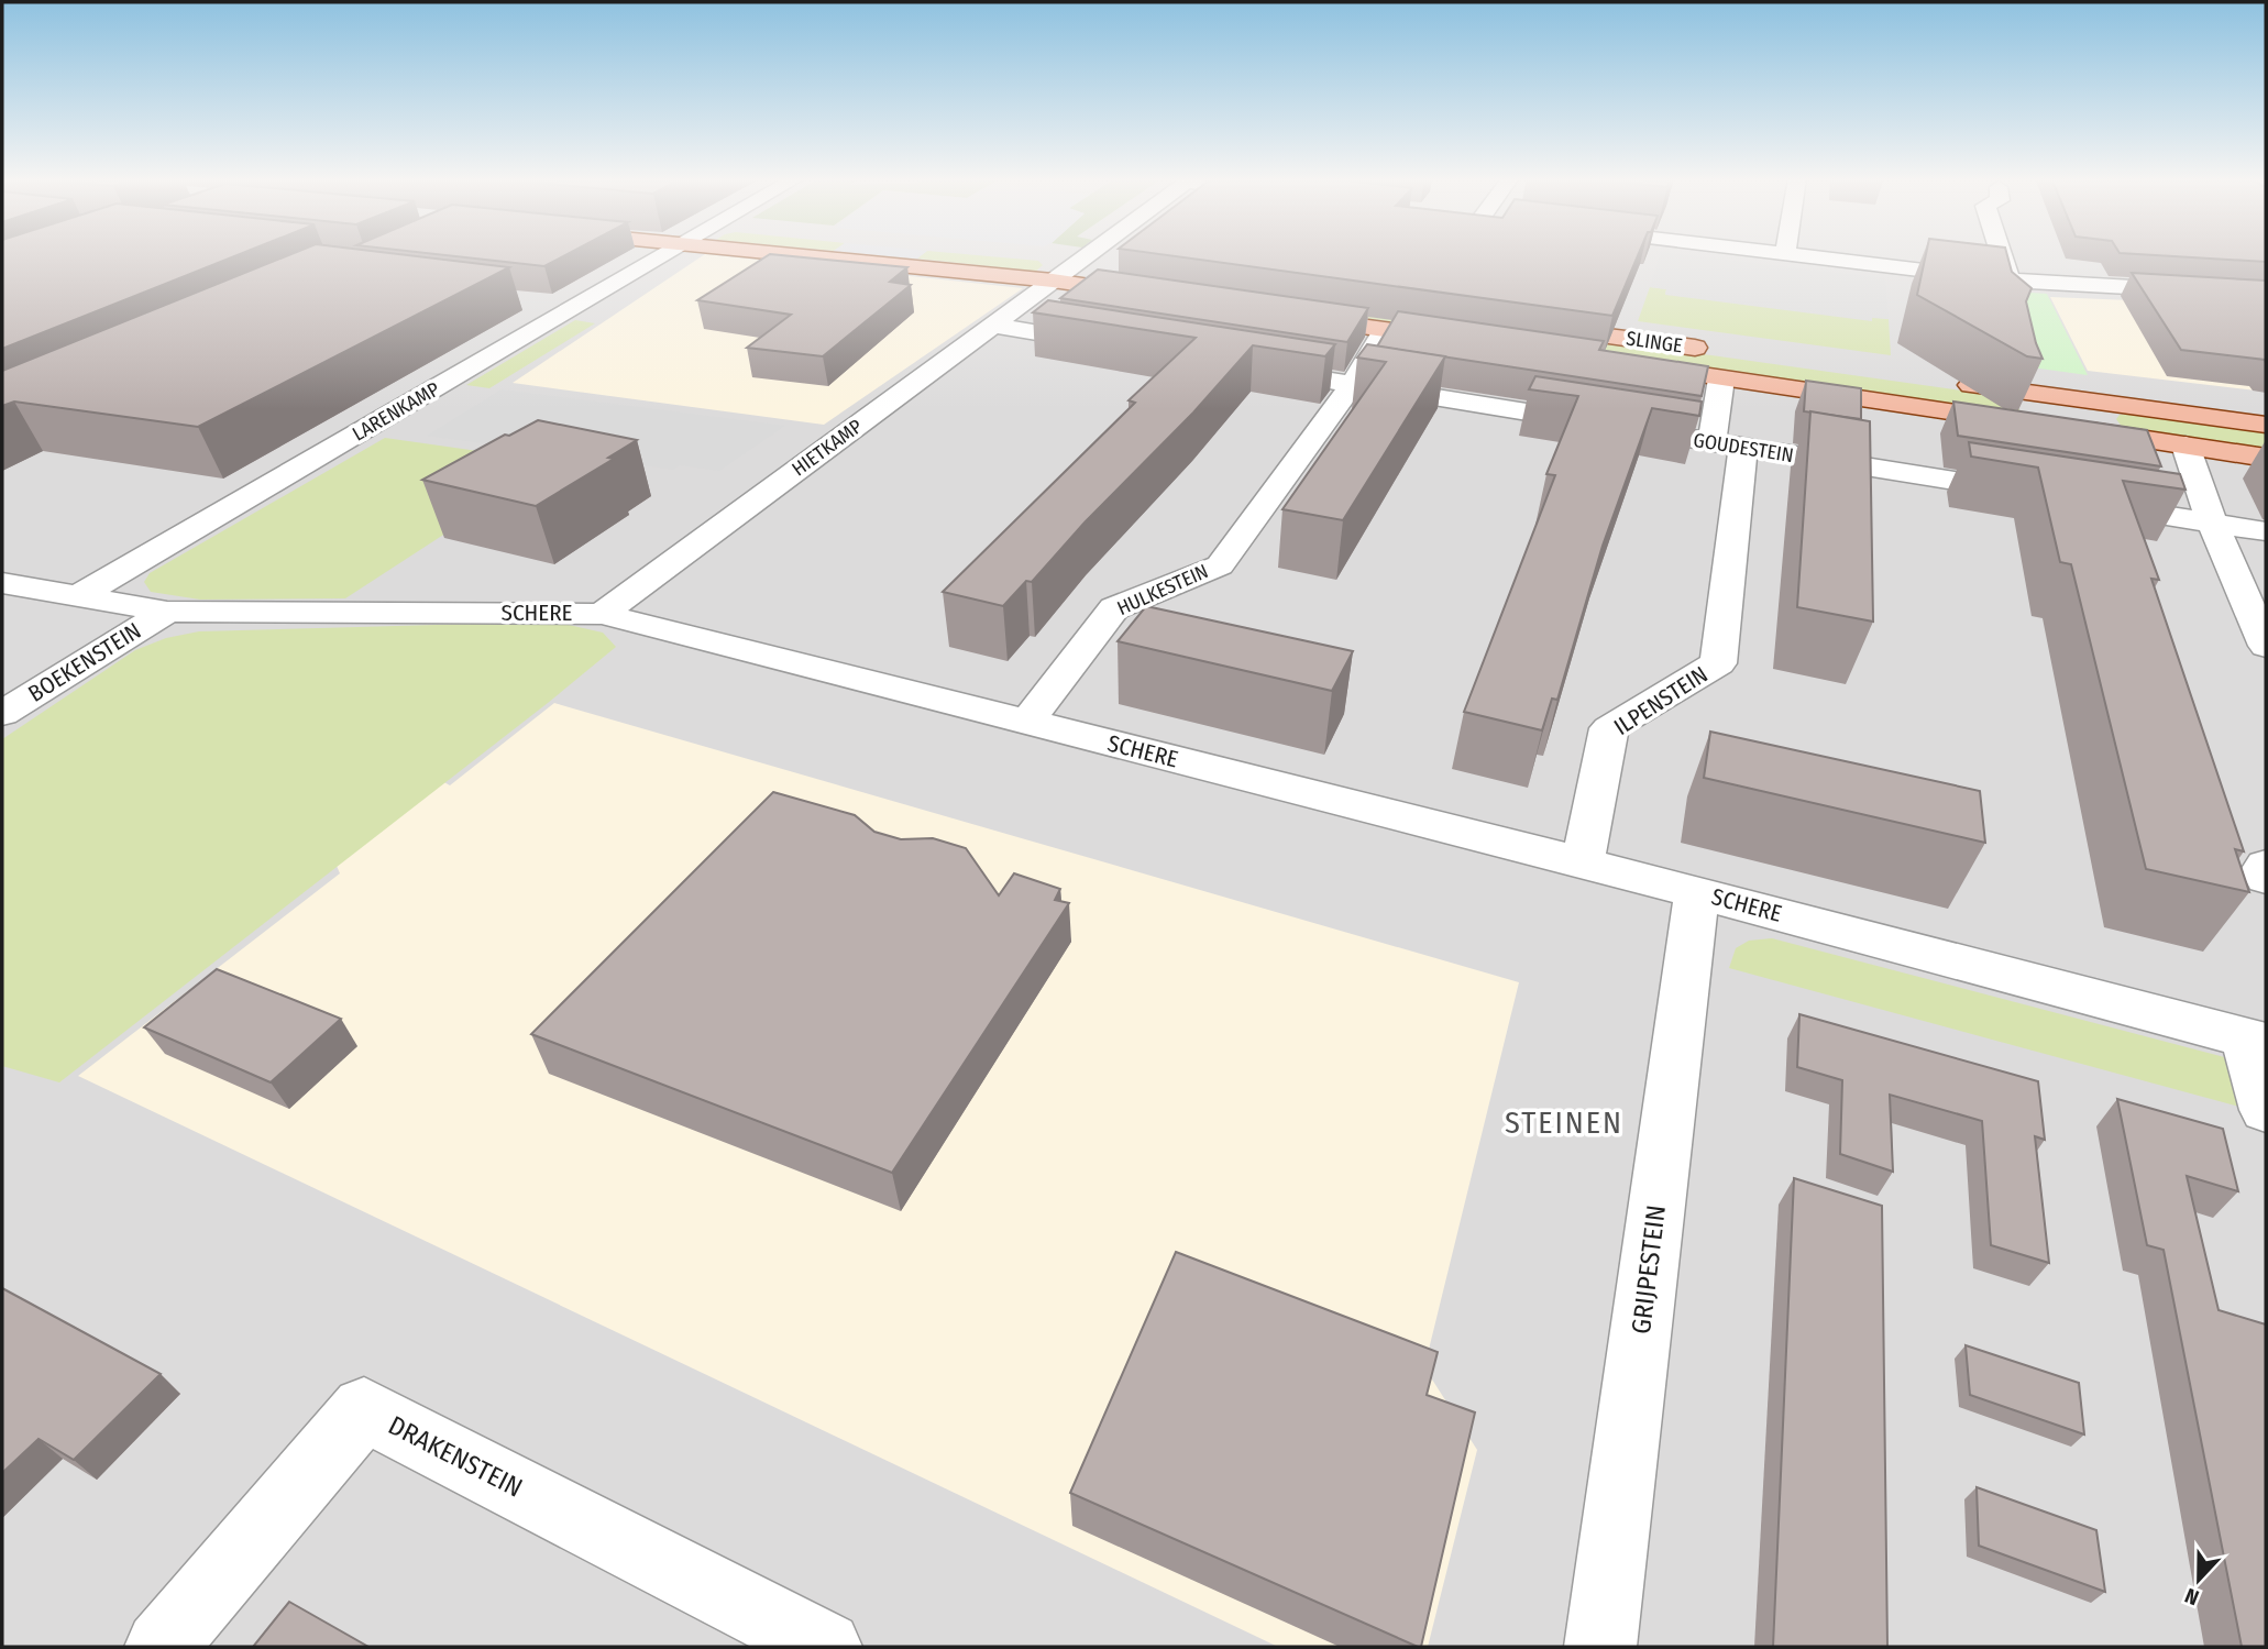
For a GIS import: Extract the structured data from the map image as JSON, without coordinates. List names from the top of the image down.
{
  "streets": {
    "main road": ["SLINGE"],
    "street": [
      "LARENKAMP",
      "HIETKAMP",
      "GOUDESTEIN",
      "HULKESTEIN",
      "SCHERE",
      "BOEKENSTEIN",
      "ILPENSTEIN",
      "GRIJPESTEIN",
      "DRAKENSTEIN"
    ]
  },
  "crossings": [
    ["LARENKAMP", "SCHERE"],
    ["HIETKAMP", "SCHERE"],
    ["GOUDESTEIN", "HULKESTEIN"],
    ["GOUDESTEIN", "ILPENSTEIN"],
    ["HULKESTEIN", "SCHERE"],
    ["SCHERE", "BOEKENSTEIN"],
    ["SCHERE", "ILPENSTEIN"],
    ["SCHERE", "GRIJPESTEIN"]
  ],
  "districts": ["STEINEN"],
  "north": "bottom"
}
